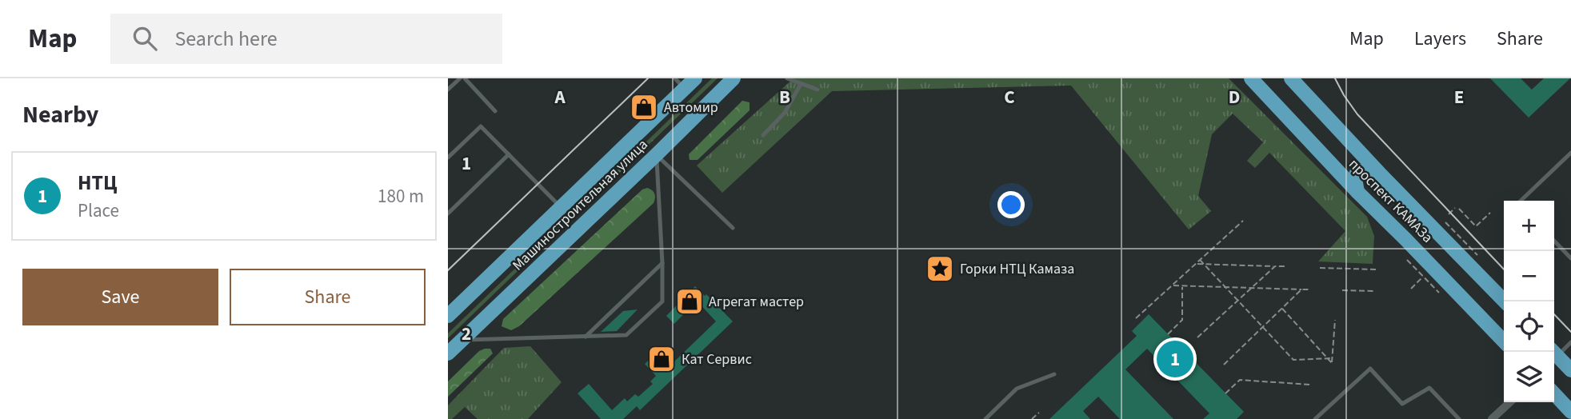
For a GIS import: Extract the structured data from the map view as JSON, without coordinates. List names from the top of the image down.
{
  "streets": {
    "main road": ["проспект КАМАЗа", "Машиностроительная улица"]
  },
  "places": {
    "shop": ["Автомир", "Агрегат мастер", "Кат Сервис"],
    "place": ["Горки НТЦ Камаза"]
  },
  "page": {
    "header": "Map",
    "search": "Search here",
    "nav": ["Map", "Layers", "Share"],
    "heading": "Nearby",
    "list": [
      {
        "mark": "1",
        "name": "НТЦ",
        "note": "Place",
        "value": "180 m"
      }
    ],
    "map_buttons": ["+", "−"],
    "buttons": ["Save", "Share"],
    "pins": "1"
  },
  "grid": {
    "columns": [
      "A",
      "B",
      "C",
      "D",
      "E"
    ],
    "rows": ["1", "2"]
  }
}
